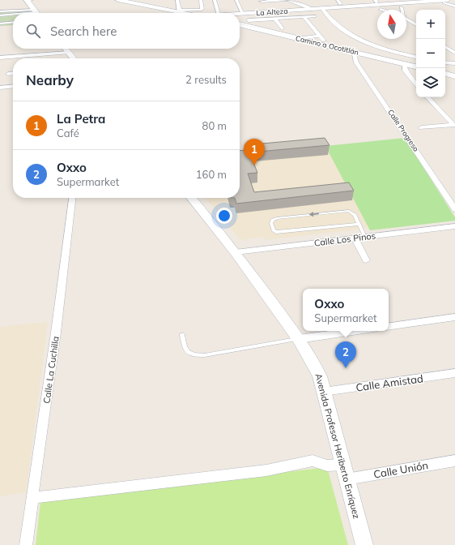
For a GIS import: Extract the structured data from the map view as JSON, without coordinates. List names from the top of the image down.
{
  "streets": {
    "main road": ["Camino a Ocotitlán", "Avenida Profesor Heriberto Enríquez"],
    "street": [
      "La Alteza",
      "Calle Progreso",
      "Calle Los Pinos",
      "Calle La Cuchilla",
      "Calle Amistad",
      "Calle Unión"
    ]
  },
  "crossings": [
    ["Camino a Ocotitlán", "Calle Progreso"],
    ["Calle Los Pinos", "Avenida Profesor Heriberto Enríquez"],
    ["Calle La Cuchilla", "Calle Unión"],
    ["Calle Amistad", "Avenida Profesor Heriberto Enríquez"],
    ["Avenida Profesor Heriberto Enríquez", "Calle Unión"]
  ],
  "north": "top",
  "page": {
    "map_buttons": ["+", "−"],
    "search": "Search here",
    "heading": ["Nearby", "2 results"],
    "list": [
      {
        "mark": "1",
        "name": "La Petra",
        "note": "Café",
        "value": "80 m"
      },
      {
        "mark": "2",
        "name": "Oxxo",
        "note": "Supermarket",
        "value": "160 m"
      }
    ],
    "pins": ["1", "2"],
    "popup": ["Oxxo", "Supermarket"]
  }
}
